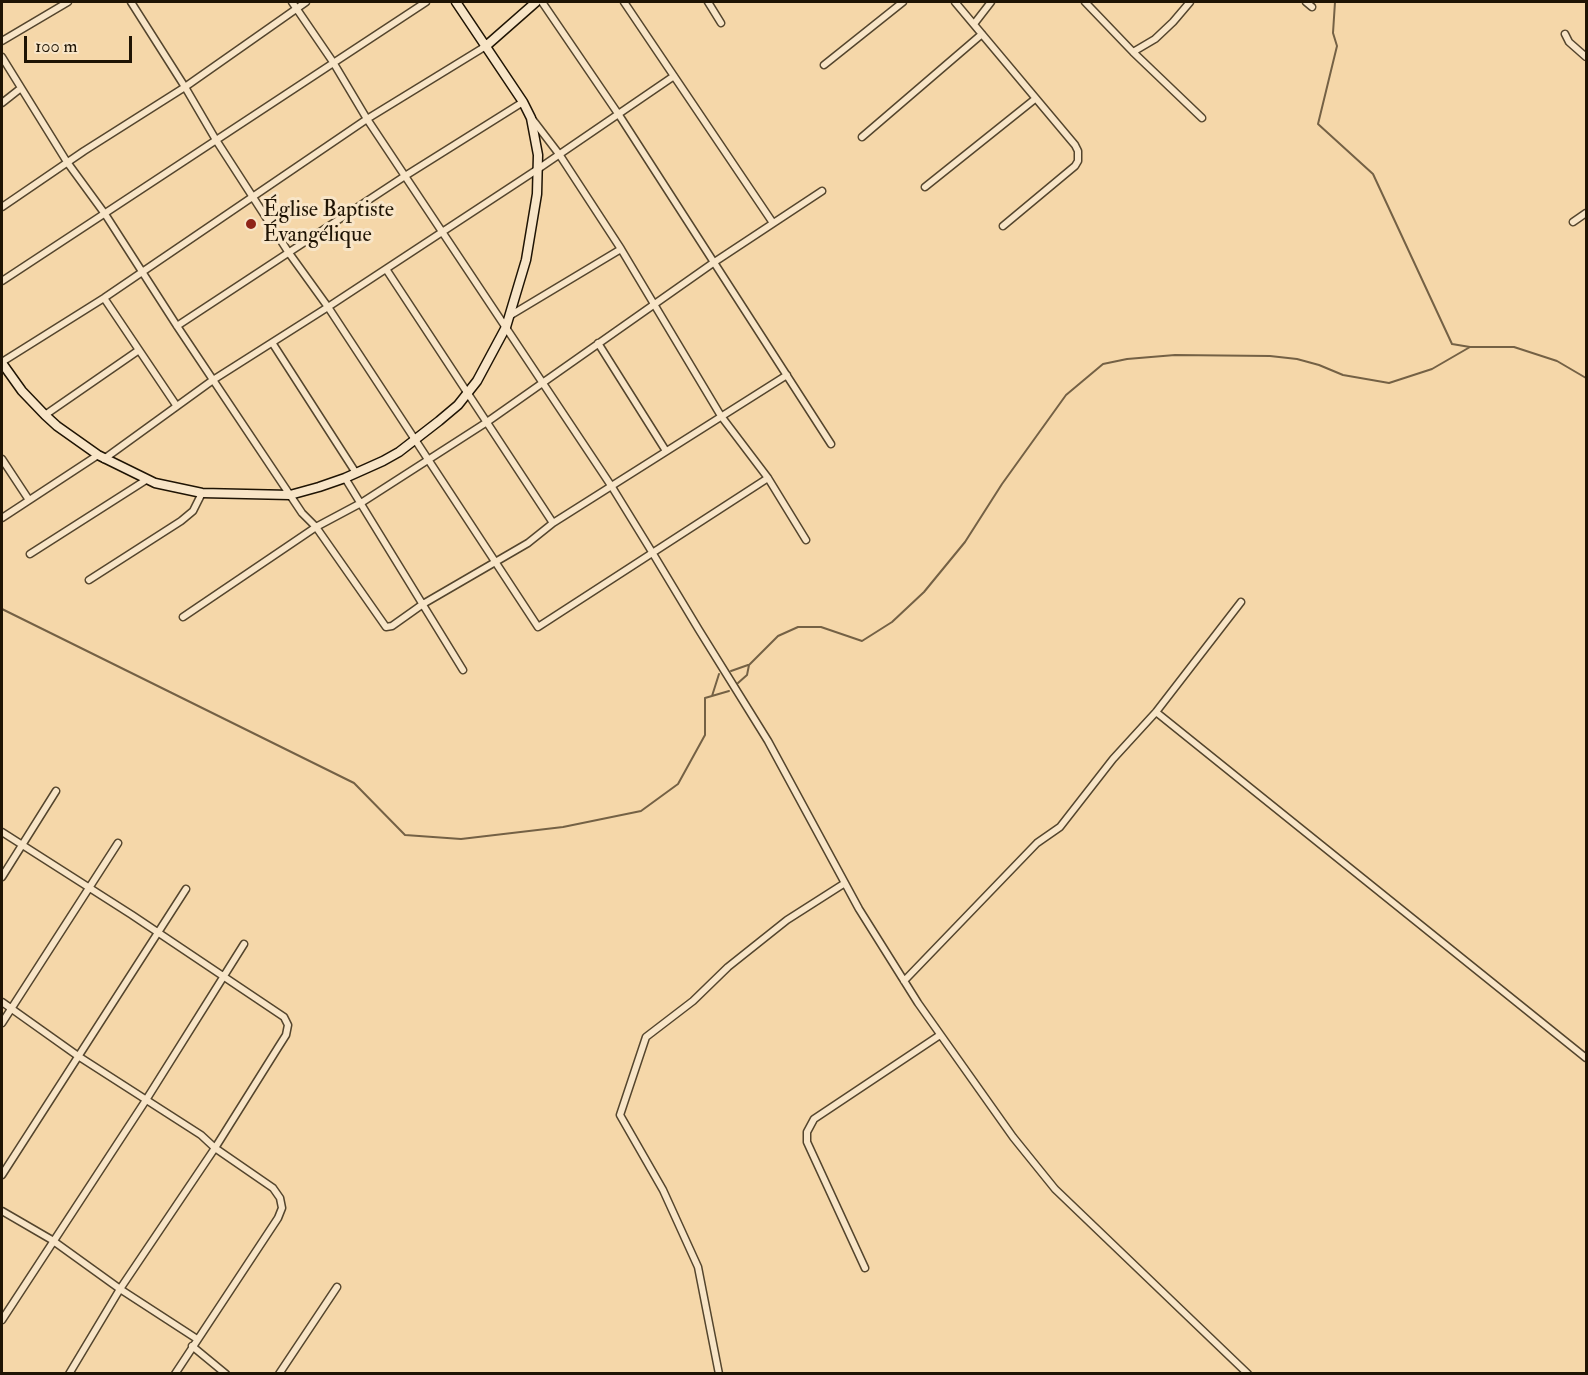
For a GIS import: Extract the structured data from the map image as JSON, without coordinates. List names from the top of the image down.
{
  "places": ["Église Baptiste Évangélique"],
  "scale_bar": "100 m"
}
